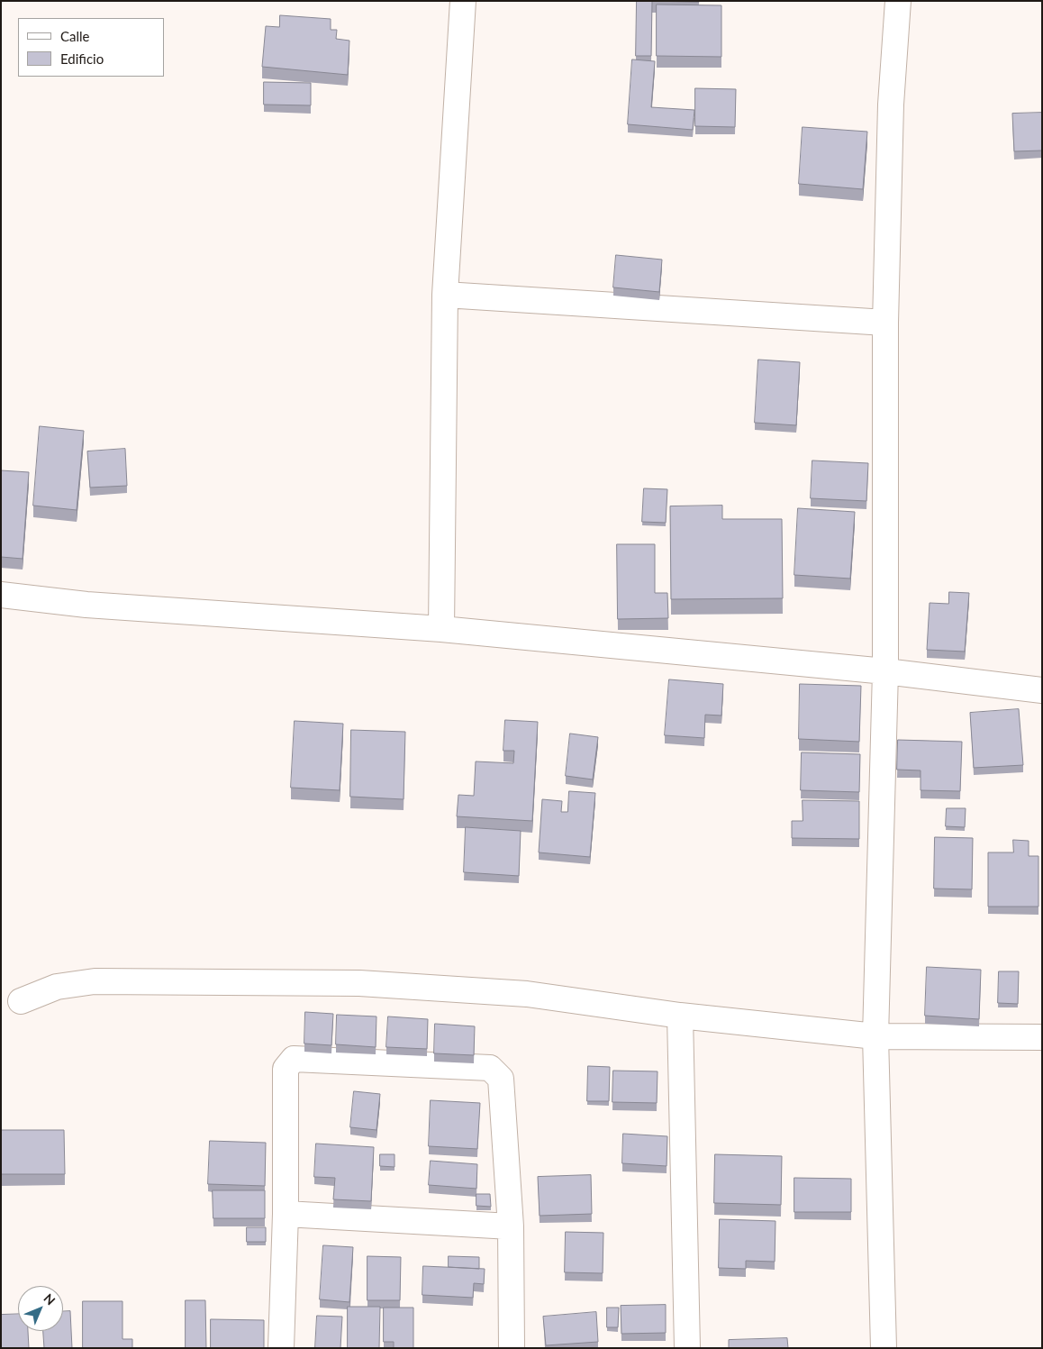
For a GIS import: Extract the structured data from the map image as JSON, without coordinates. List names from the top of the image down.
{
  "legend": ["Calle", "Edificio"],
  "north": "top right"
}
